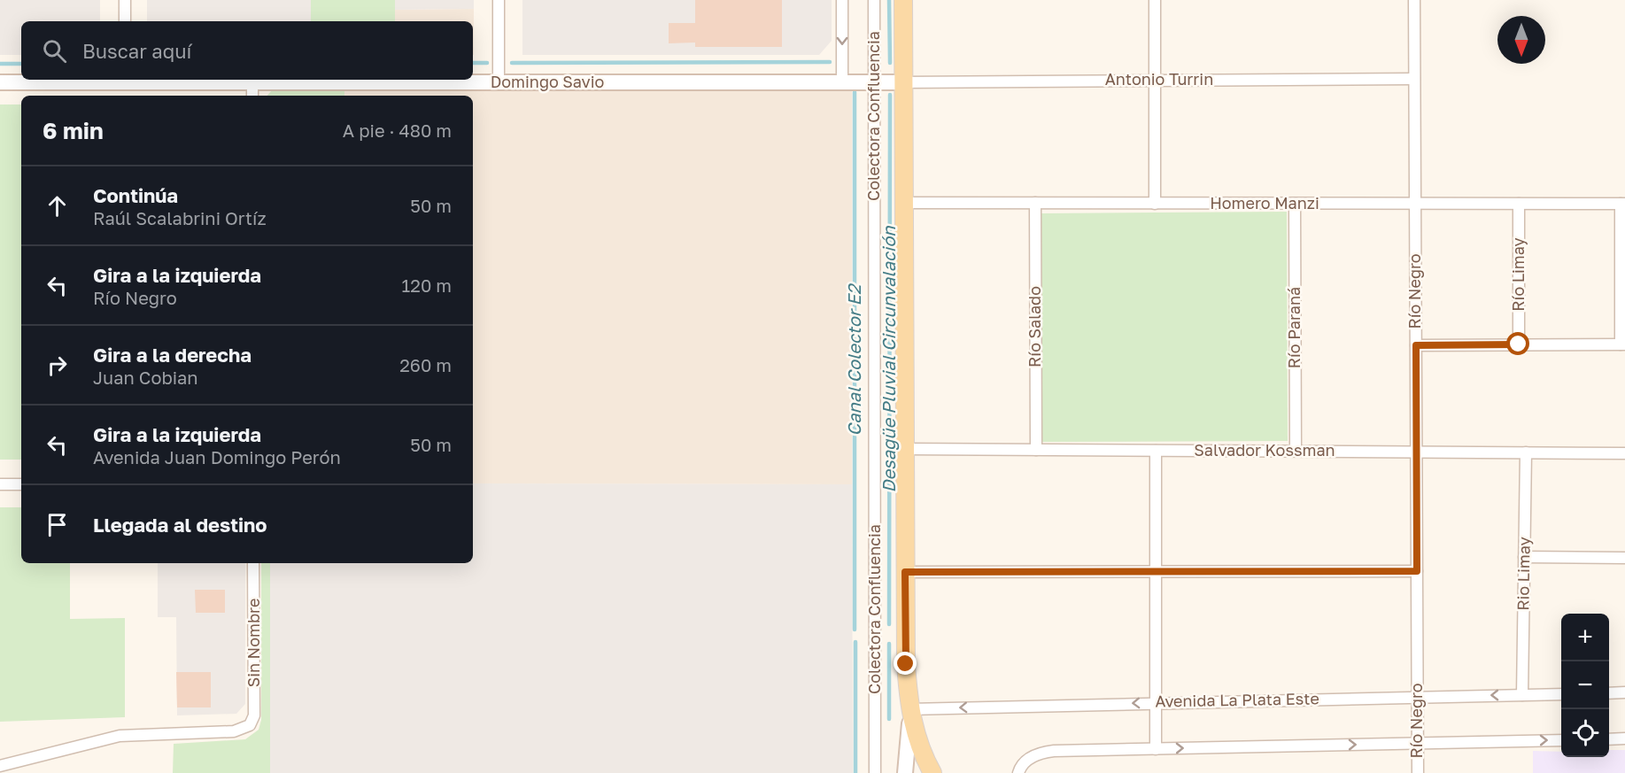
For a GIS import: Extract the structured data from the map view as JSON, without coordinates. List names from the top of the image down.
{
  "streets": {
    "street": [
      "Antonio Turrin",
      "Domingo Savio",
      "Colectora Confluencia",
      "Homero Manzi",
      "Río Limay",
      "Río Negro",
      "Río Salado",
      "Río Paraná",
      "Salvador Kossman",
      "Rio Limay",
      "Sin Nombre",
      "Avenida La Plata Este"
    ]
  },
  "crossings": [
    ["Antonio Turrin", "Domingo Savio"],
    ["Antonio Turrin", "Río Negro"],
    ["Domingo Savio", "Colectora Confluencia"],
    ["Homero Manzi", "Río Limay"],
    ["Homero Manzi", "Río Negro"],
    ["Homero Manzi", "Río Salado"],
    ["Homero Manzi", "Río Paraná"],
    ["Río Negro", "Salvador Kossman"],
    ["Río Negro", "Avenida La Plata Este"],
    ["Río Salado", "Salvador Kossman"],
    ["Río Paraná", "Salvador Kossman"],
    ["Salvador Kossman", "Rio Limay"],
    ["Rio Limay", "Avenida La Plata Este"]
  ],
  "water": ["Desagüe Pluvial Circunvalación", "Canal Colector E2"],
  "north": "bottom",
  "page": {
    "search": "Buscar aquí",
    "heading": ["6 min", "A pie · 480 m"],
    "list": [
      ["Continúa", "Raúl Scalabrini Ortíz", "50 m"],
      ["Gira a la izquierda", "Río Negro", "120 m"],
      ["Gira a la derecha", "Juan Cobian", "260 m"],
      ["Gira a la izquierda", "Avenida Juan Domingo Perón", "50 m"],
      "Llegada al destino"
    ],
    "map_buttons": ["+", "−"]
  }
}
